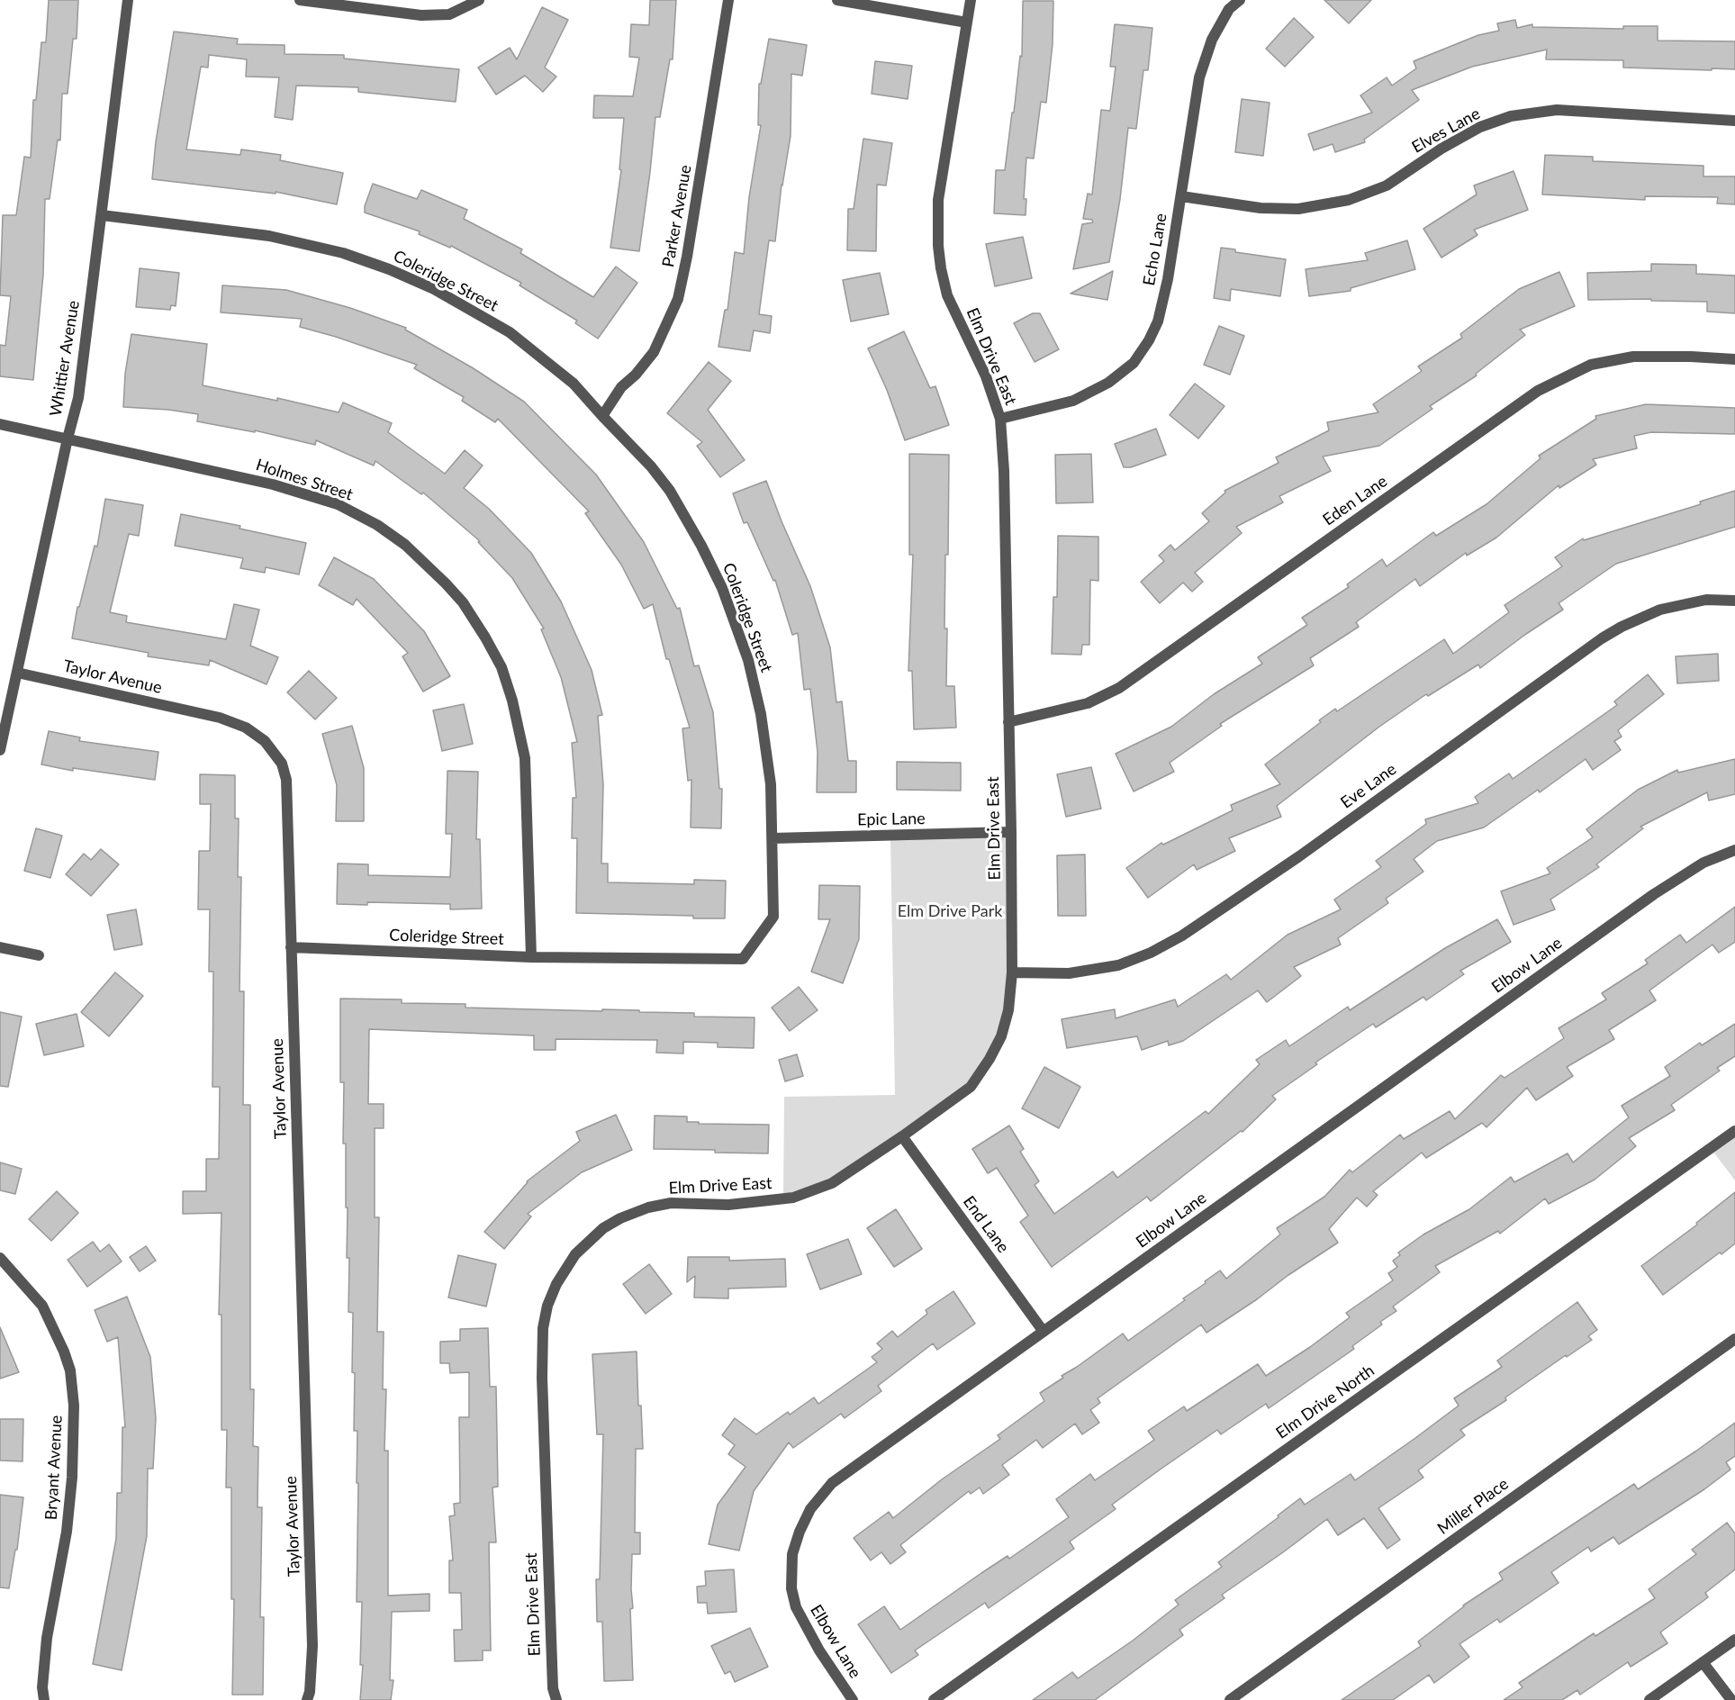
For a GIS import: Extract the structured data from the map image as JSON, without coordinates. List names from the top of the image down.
{
  "streets": {
    "street": [
      "Elves Lane",
      "Parker Avenue",
      "Echo Lane",
      "Coleridge Street",
      "Elm Drive East",
      "Whittier Avenue",
      "Holmes Street",
      "Eden Lane",
      "Taylor Avenue",
      "Eve Lane",
      "Epic Lane",
      "Elbow Lane",
      "End Lane",
      "Elm Drive North",
      "Bryant Avenue",
      "Miller Place"
    ]
  },
  "crossings": [
    ["Elves Lane", "Echo Lane"],
    ["Parker Avenue", "Coleridge Street"],
    ["Echo Lane", "Elm Drive East"],
    ["Coleridge Street", "Whittier Avenue"],
    ["Coleridge Street", "Holmes Street"],
    ["Coleridge Street", "Taylor Avenue"],
    ["Coleridge Street", "Epic Lane"],
    ["Elm Drive East", "Eden Lane"],
    ["Elm Drive East", "Eve Lane"],
    ["Elm Drive East", "Epic Lane"],
    ["Elm Drive East", "End Lane"],
    ["Whittier Avenue", "Holmes Street"],
    ["Whittier Avenue", "Taylor Avenue"],
    ["Elbow Lane", "End Lane"]
  ],
  "parks": ["Elm Drive Park"]
}
